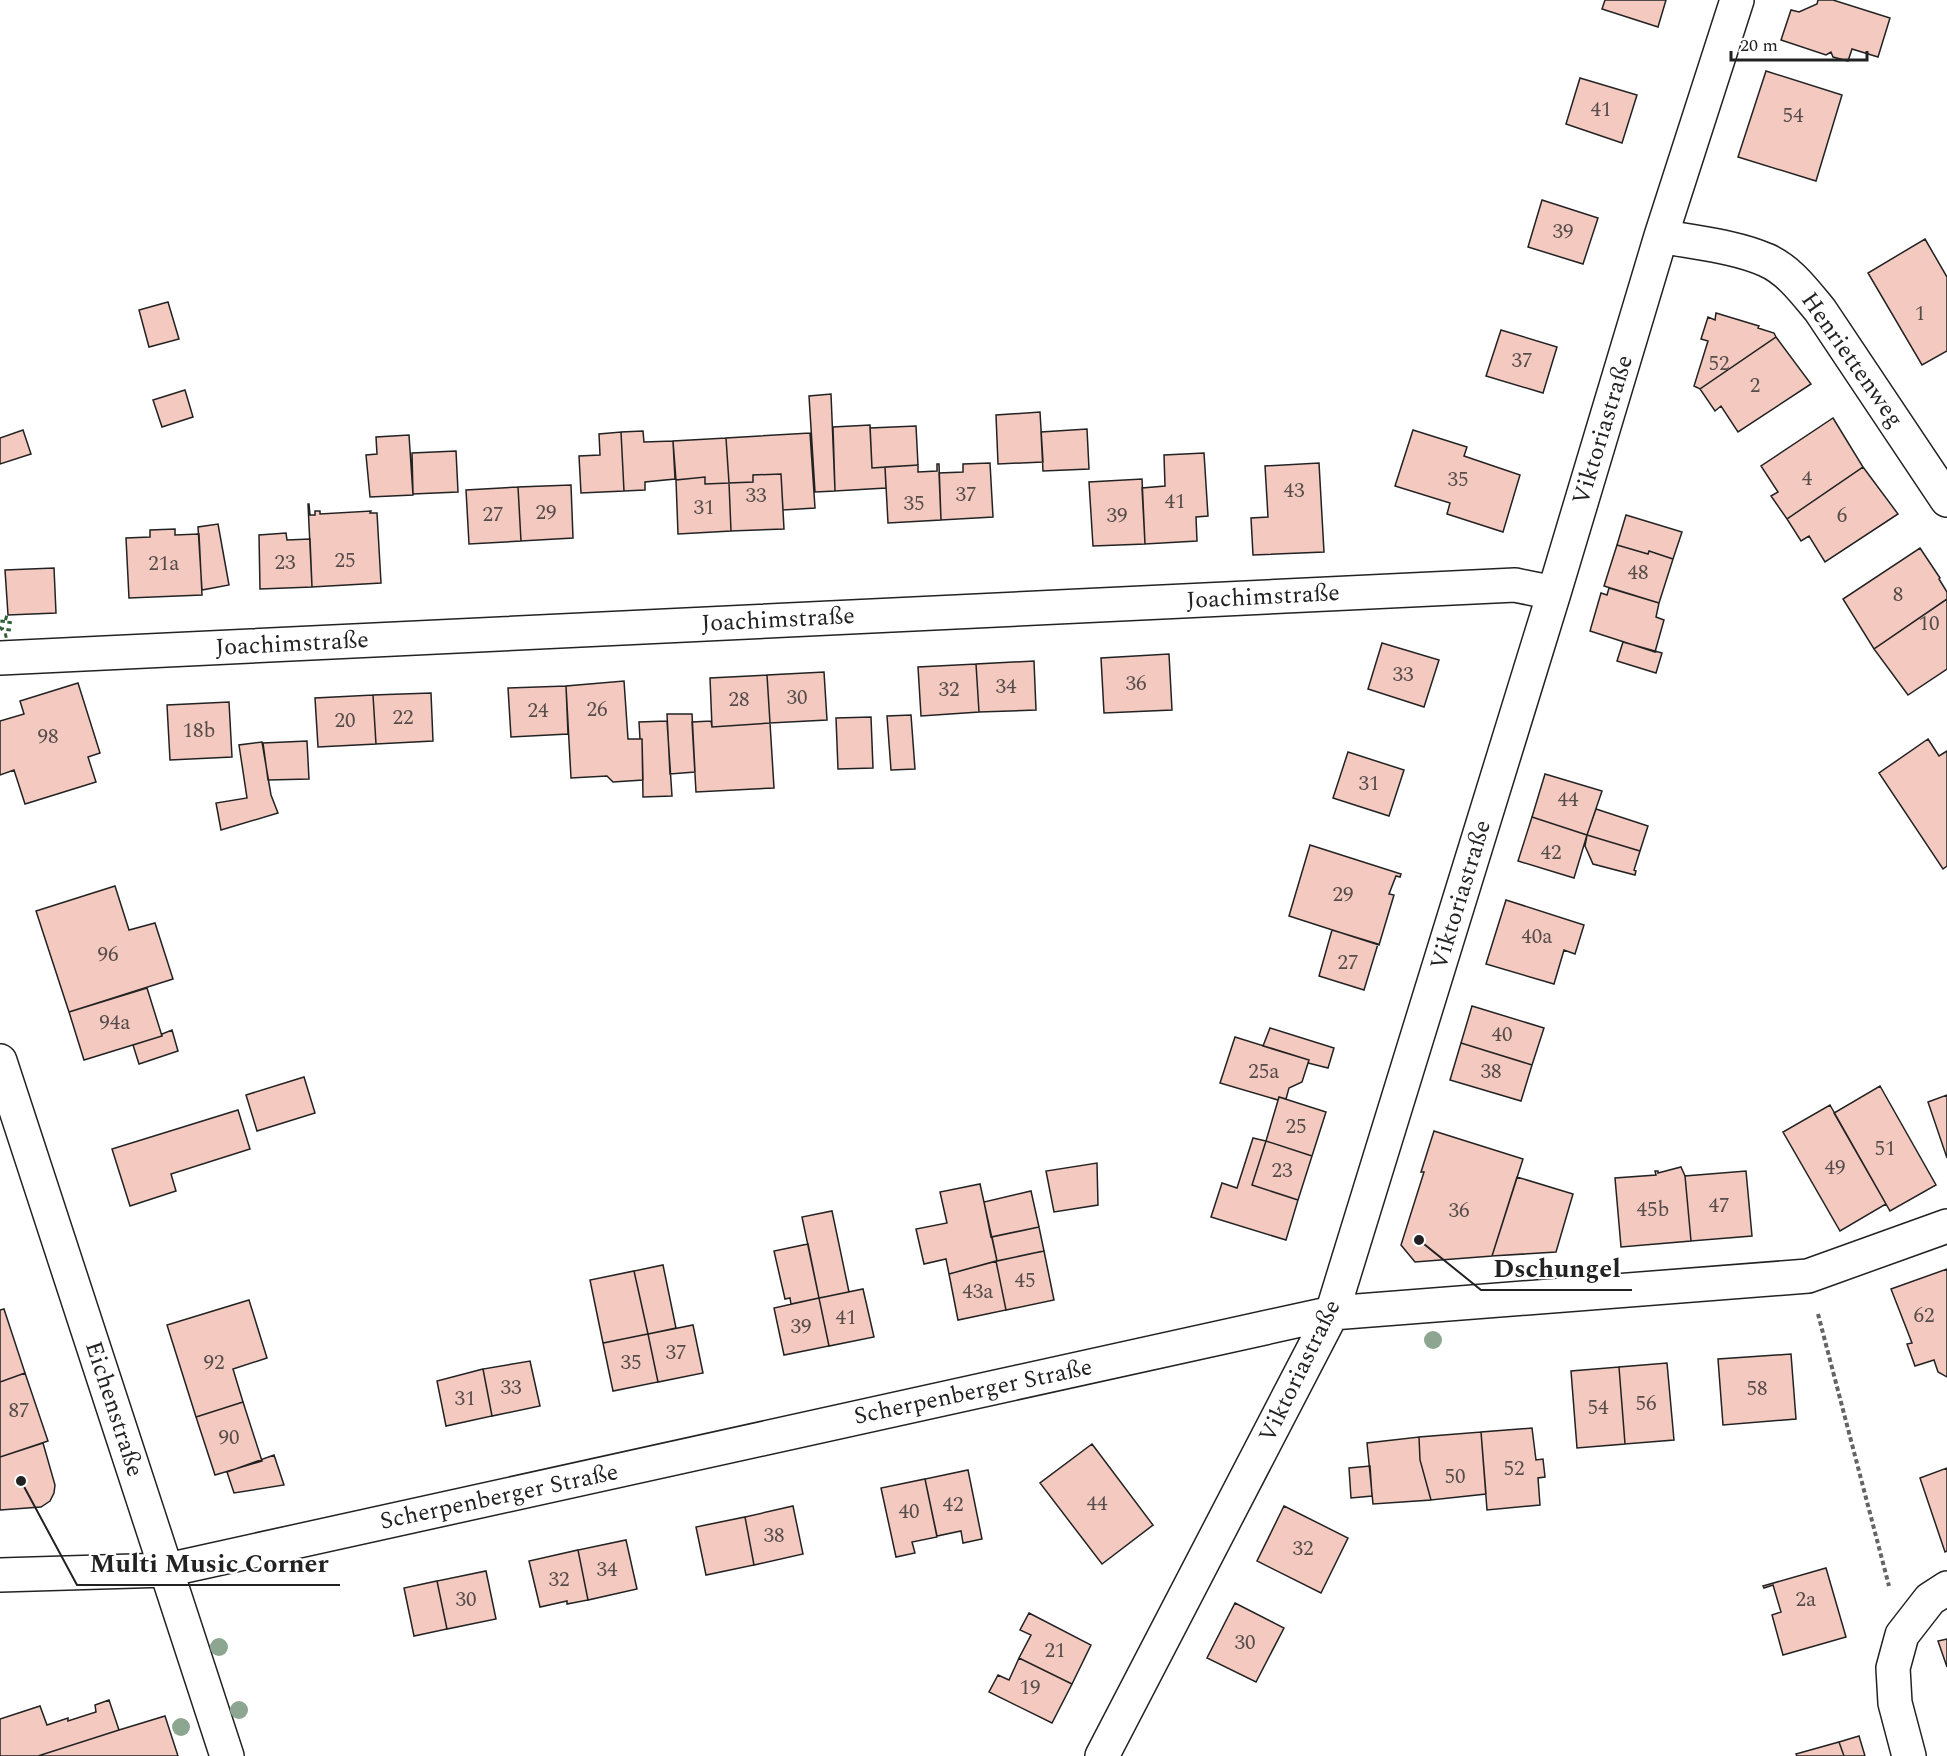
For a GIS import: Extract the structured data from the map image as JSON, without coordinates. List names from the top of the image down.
{
  "streets": {
    "street": [
      "Henriettenweg",
      "Viktoriastraße",
      "Joachimstraße",
      "Scherpenberger Straße",
      "Eichenstraße"
    ]
  },
  "crossings": [
    ["Henriettenweg", "Viktoriastraße"],
    ["Viktoriastraße", "Joachimstraße"],
    ["Viktoriastraße", "Scherpenberger Straße"],
    ["Scherpenberger Straße", "Eichenstraße"]
  ],
  "places": ["Dschungel", "Multi Music Corner"],
  "house_numbers": [
    "41",
    "54",
    "39",
    "1",
    "37",
    "52",
    "2",
    "4",
    "35",
    "43",
    "37",
    "33",
    "41",
    "35",
    "31",
    "29",
    "27",
    "39",
    "6",
    "25",
    "23",
    "21a",
    "48",
    "8",
    "10",
    "33",
    "36",
    "34",
    "32",
    "30",
    "28",
    "26",
    "24",
    "22",
    "20",
    "18b",
    "98",
    "31",
    "44",
    "42",
    "29",
    "40a",
    "96",
    "27",
    "94a",
    "40",
    "25a",
    "38",
    "25",
    "51",
    "49",
    "23",
    "47",
    "45b",
    "36",
    "45",
    "43a",
    "62",
    "41",
    "39",
    "37",
    "92",
    "35",
    "33",
    "58",
    "31",
    "56",
    "54",
    "87",
    "90",
    "52",
    "50",
    "44",
    "42",
    "40",
    "38",
    "32",
    "34",
    "32",
    "30",
    "2a",
    "30",
    "21",
    "19"
  ],
  "scale_bar": "20 m"
}
